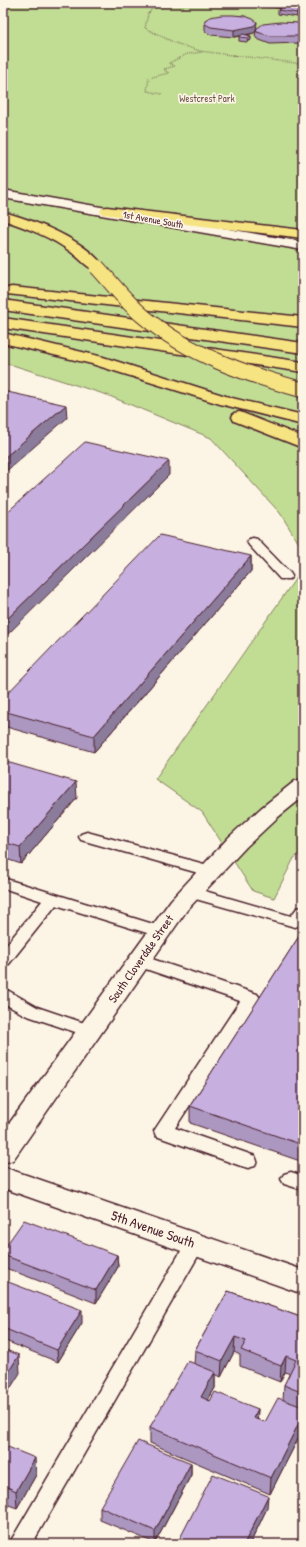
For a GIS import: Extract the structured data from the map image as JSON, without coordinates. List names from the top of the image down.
{
  "streets": {
    "main road": ["1st Avenue South", "South Cloverdale Street", "5th Avenue South"]
  },
  "parks": ["Westcrest Park"]
}
